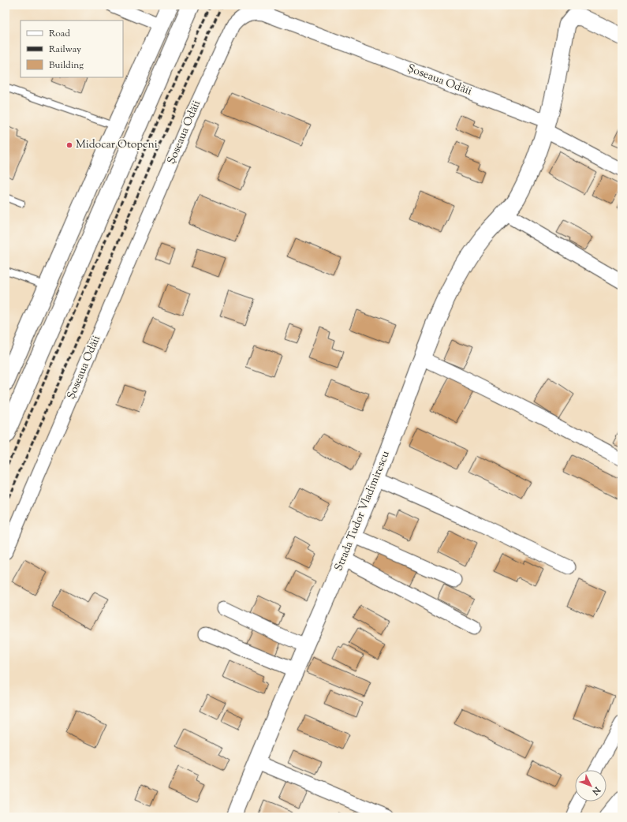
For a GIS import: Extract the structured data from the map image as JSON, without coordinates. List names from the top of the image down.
{
  "streets": {
    "street": ["Șoseaua Odăii", "Strada Tudor Vladimirescu"]
  },
  "crossings": [
    ["Șoseaua Odăii", "Strada Tudor Vladimirescu"]
  ],
  "places": ["Midocar Otopeni"],
  "legend": ["Road", "Railway", "Building"],
  "north": "bottom right"
}
